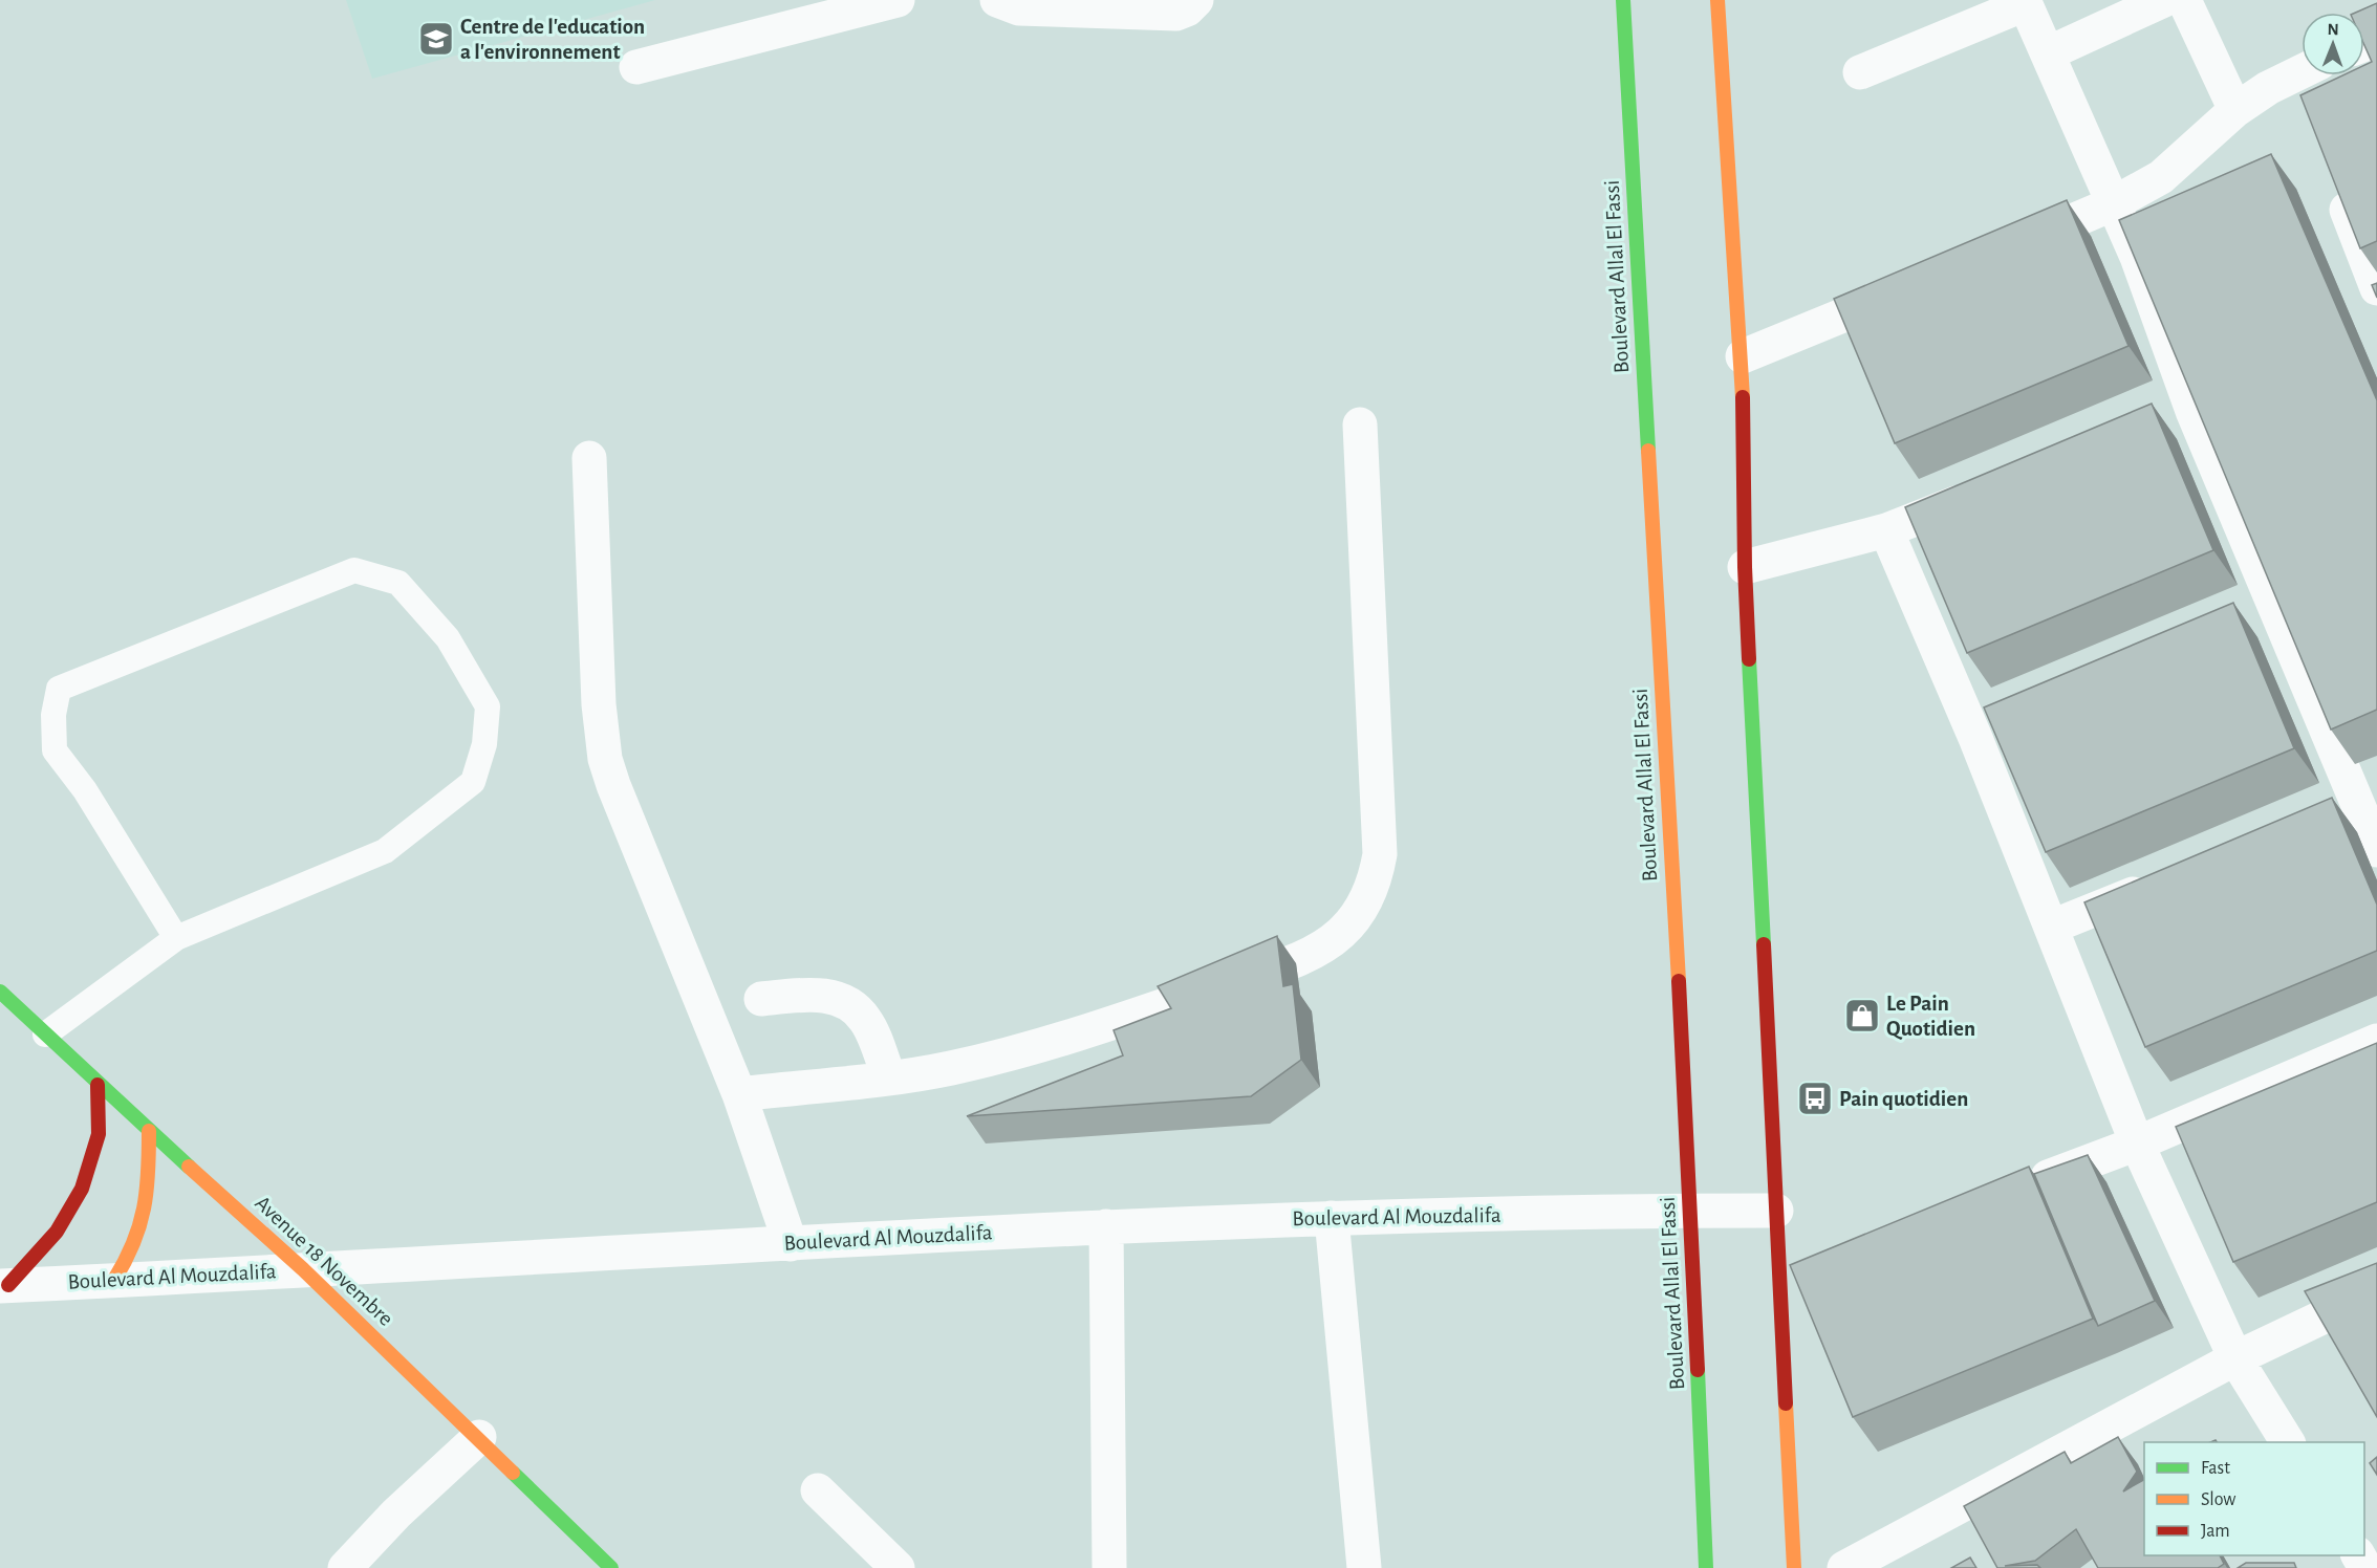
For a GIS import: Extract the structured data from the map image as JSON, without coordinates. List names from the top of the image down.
{
  "streets": {
    "main road": ["Boulevard Allal El Fassi", "Avenue 18 Novembre"],
    "street": ["Boulevard Al Mouzdalifa"]
  },
  "crossings": [
    ["Boulevard Allal El Fassi", "Boulevard Al Mouzdalifa"],
    ["Boulevard Al Mouzdalifa", "Avenue 18 Novembre"]
  ],
  "places": {
    "school or university": ["Centre de l'education a l'environnement"],
    "shop": ["Le Pain Quotidien"],
    "bus stop": ["Pain quotidien"]
  },
  "legend": ["Fast", "Slow", "Jam"],
  "north": "top"
}
